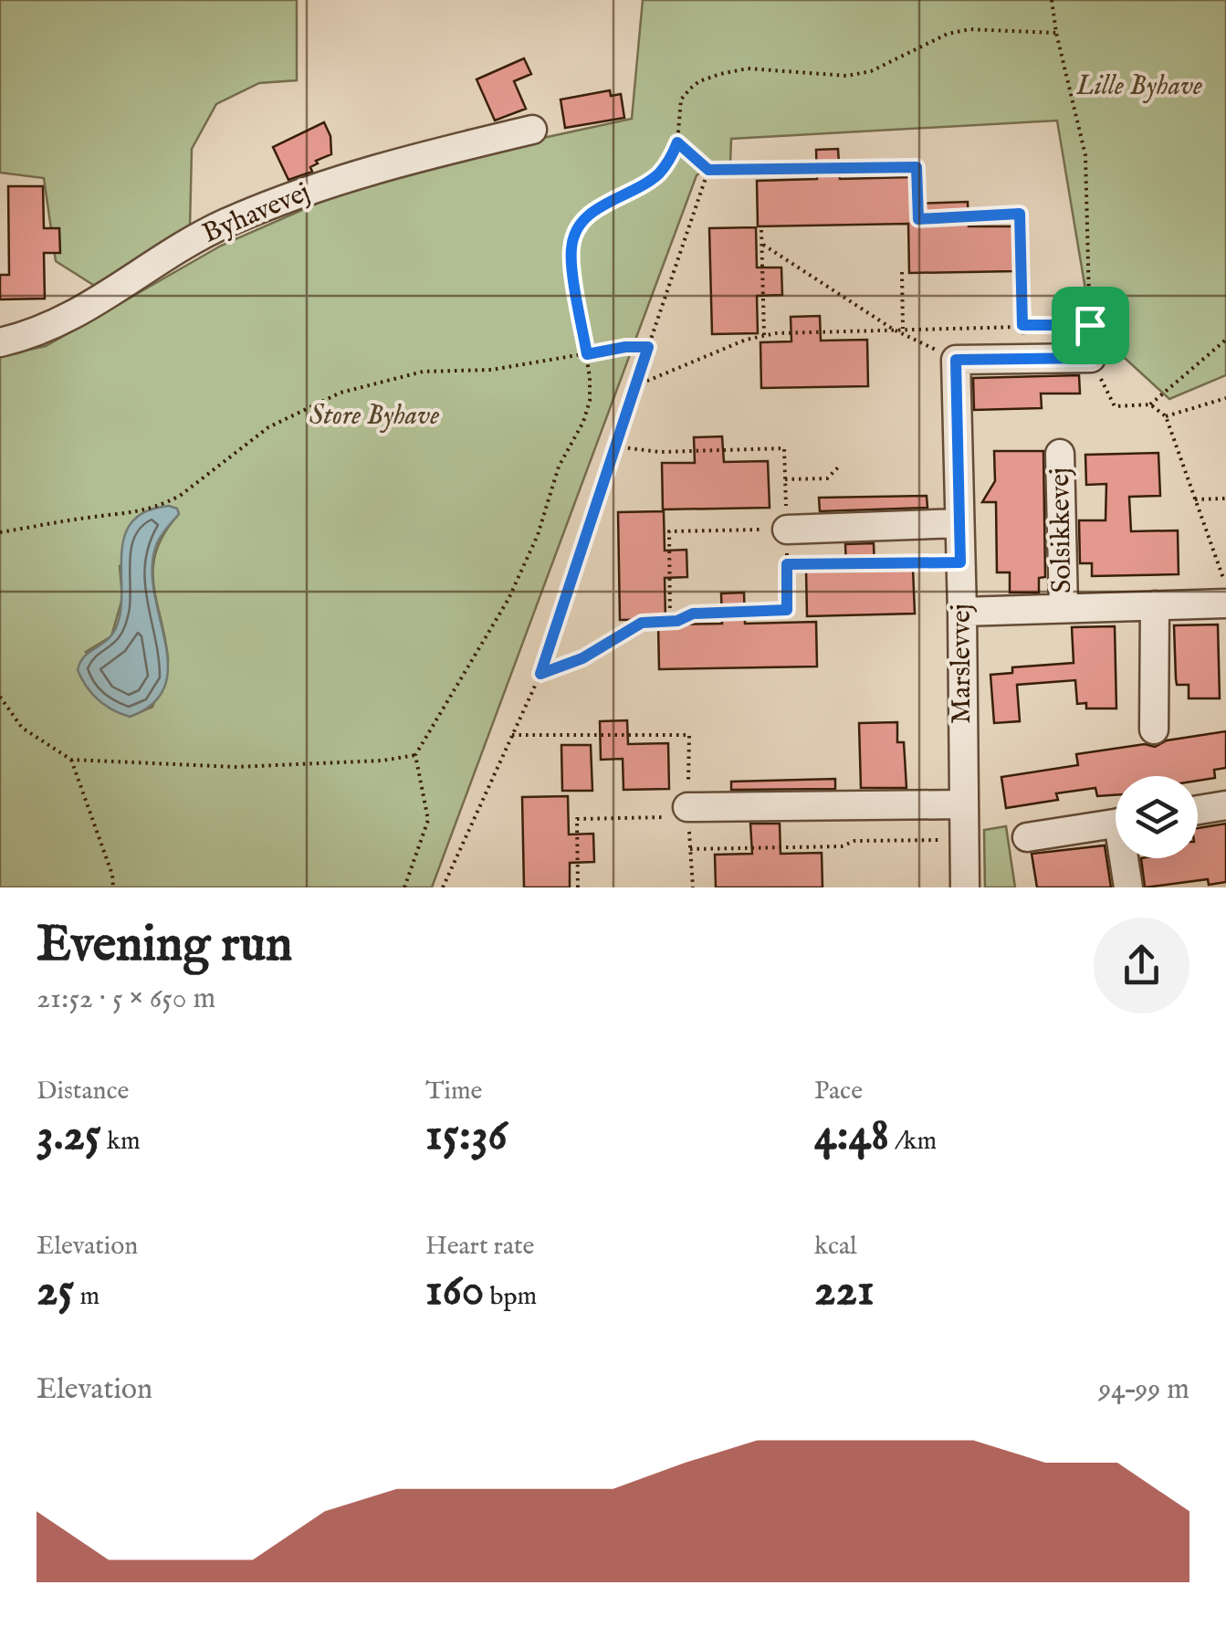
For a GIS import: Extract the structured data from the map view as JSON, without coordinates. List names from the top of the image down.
{
  "streets": {
    "street": ["Byhavevej", "Solsikkevej", "Marslevvej"]
  },
  "crossings": [
    ["Solsikkevej", "Marslevvej"]
  ],
  "parks": ["Lille Byhave", "Store Byhave"],
  "page": {
    "heading": ["Evening run", "21:52 · 5 × 650 m"],
    "stats": [
      ["Distance", "3.25 km"],
      ["Time", "15:36"],
      ["Pace", "4:48 /km"],
      ["Elevation", "25 m"],
      ["Heart rate", "160 bpm"],
      ["kcal", "221"]
    ],
    "chart": ["Elevation", "94–99 m"]
  }
}
